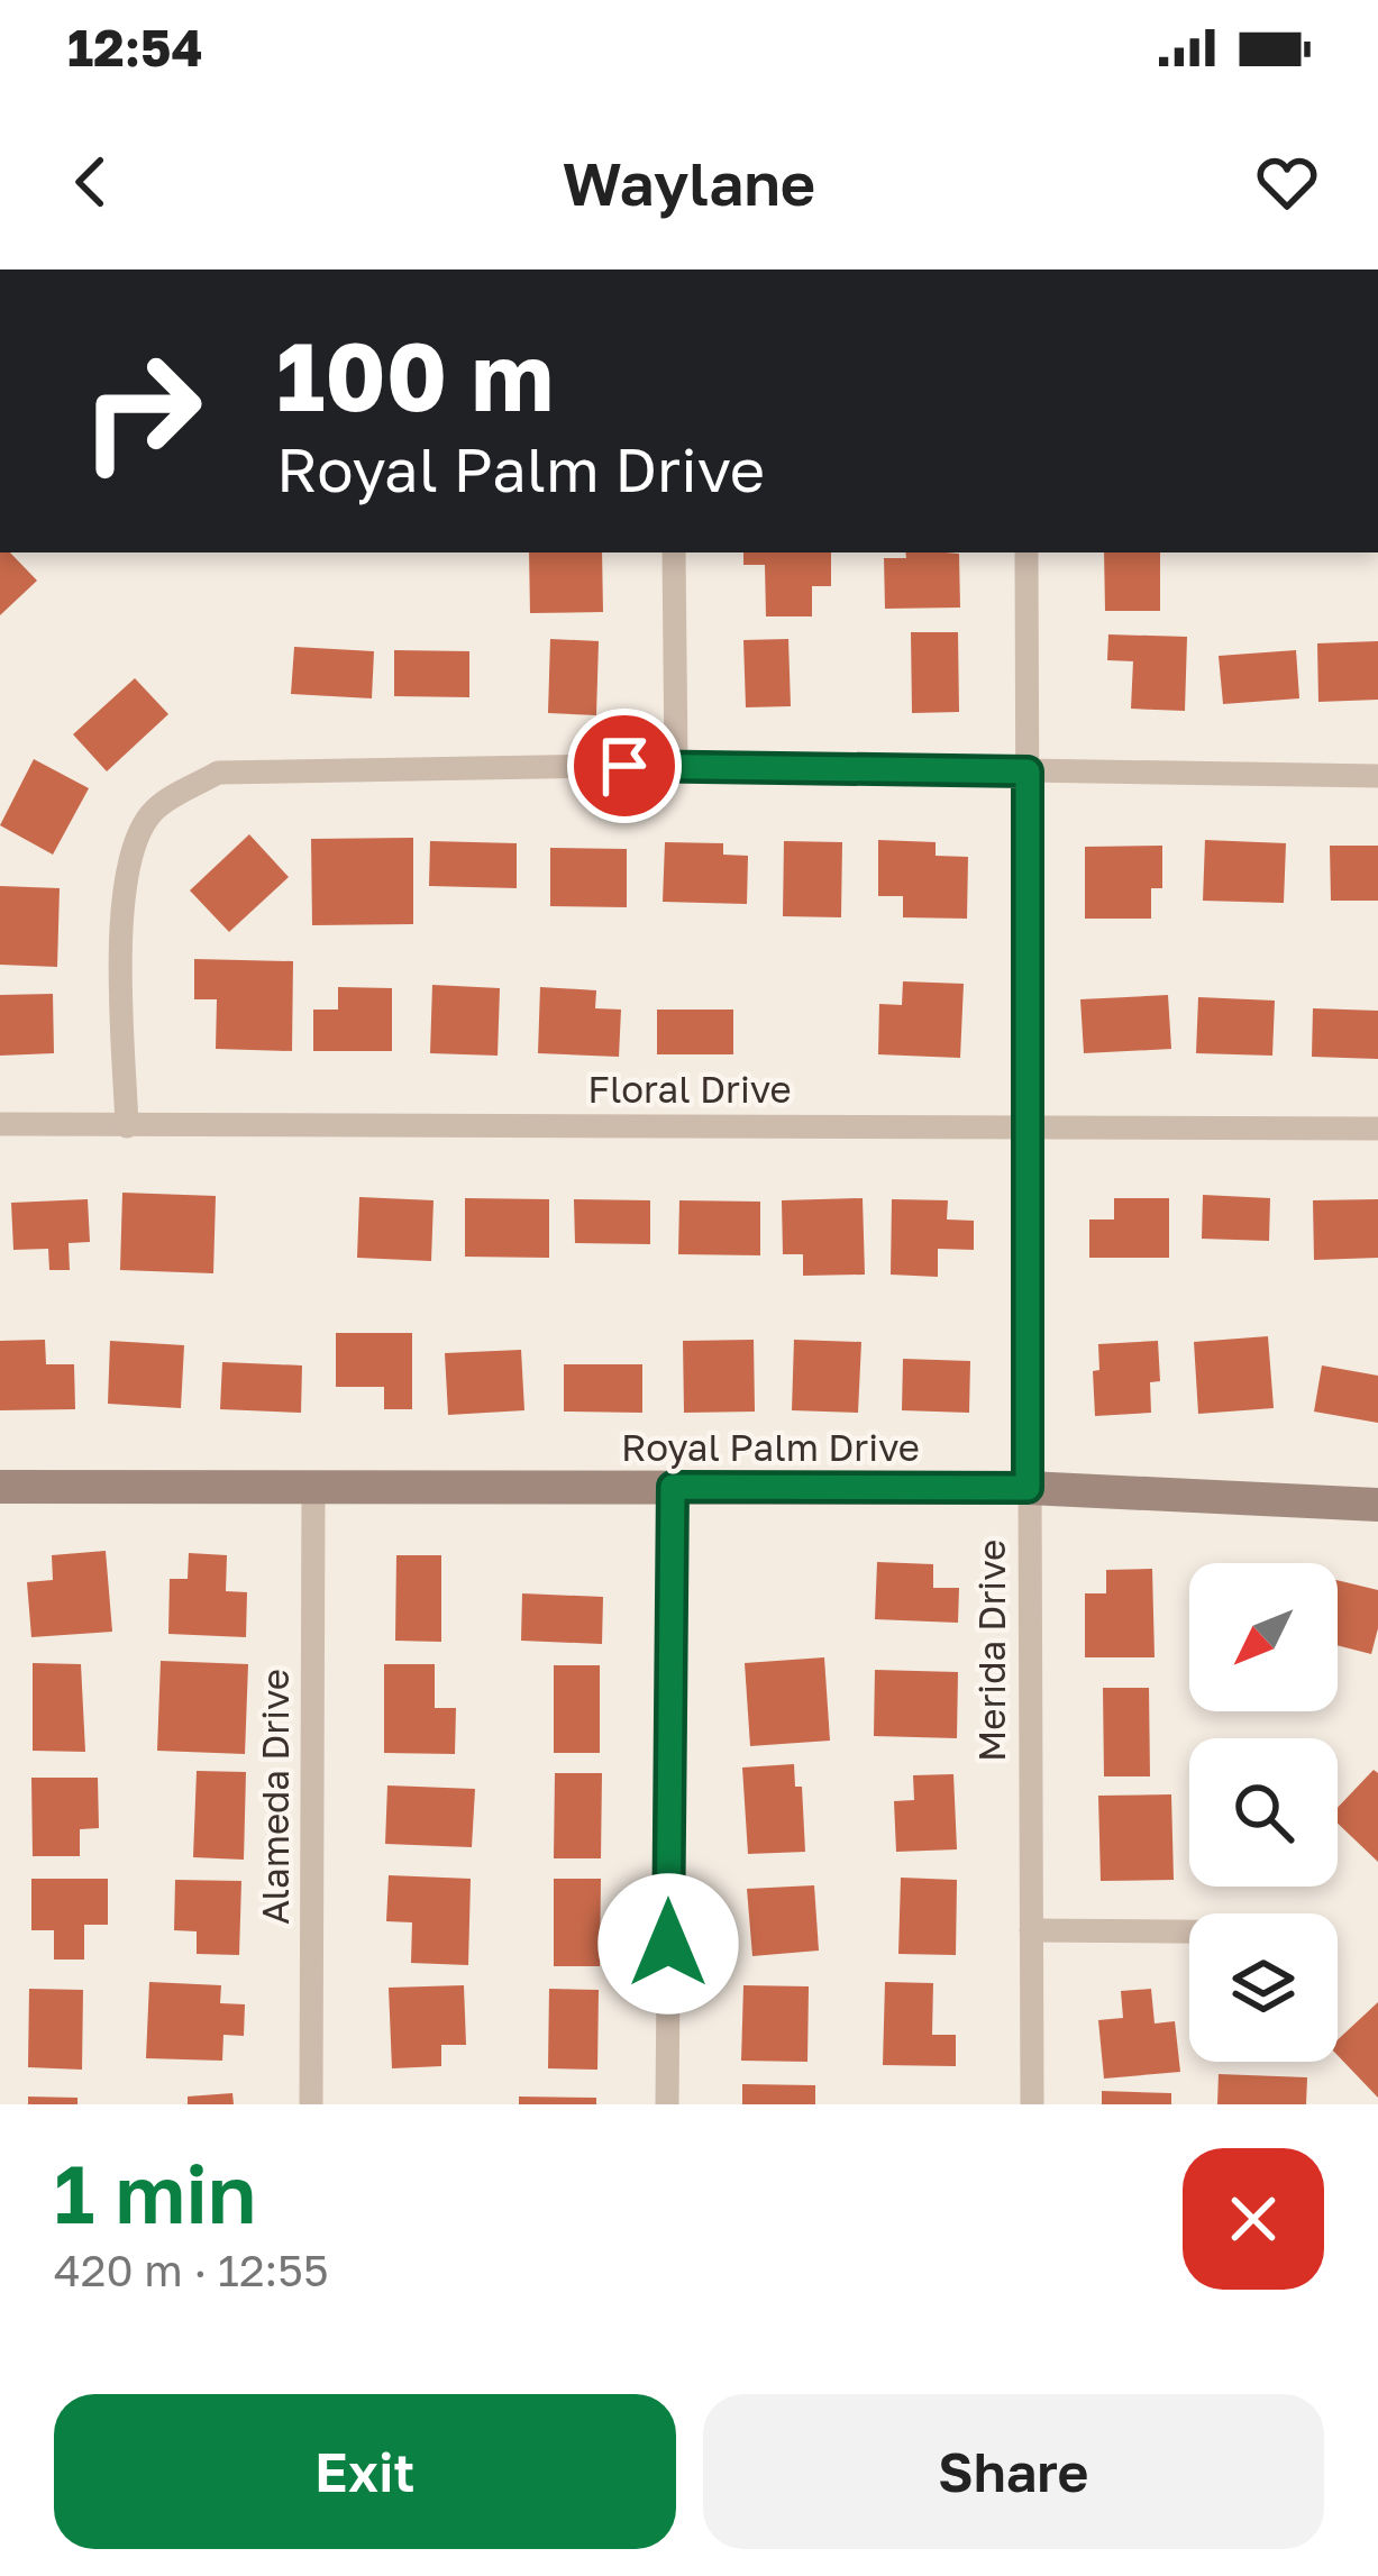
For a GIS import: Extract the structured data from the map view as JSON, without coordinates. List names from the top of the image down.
{
  "streets": {
    "street": [
      "Floral Drive",
      "Royal Palm Drive",
      "Merida Drive",
      "Alameda Drive"
    ]
  },
  "crossings": [
    ["Floral Drive", "Merida Drive"],
    ["Royal Palm Drive", "Merida Drive"],
    ["Royal Palm Drive", "Alameda Drive"]
  ],
  "north": "bottom left",
  "page": {
    "status": "12:54",
    "header": "Waylane",
    "turn": ["100 m", "Royal Palm Drive"],
    "heading": ["1 min", "420 m · 12:55"],
    "buttons": ["Exit", "Share"]
  }
}
